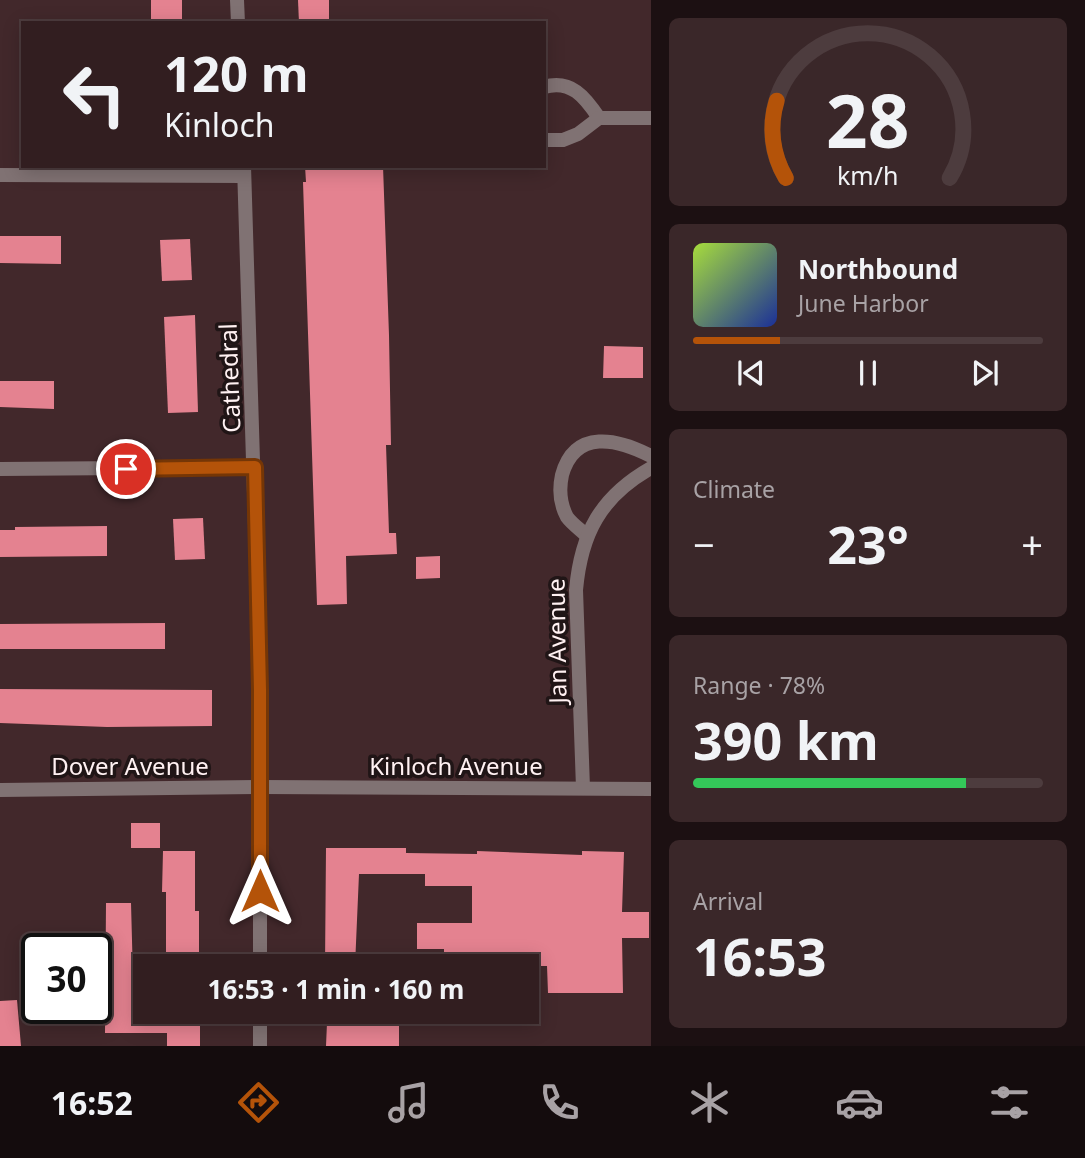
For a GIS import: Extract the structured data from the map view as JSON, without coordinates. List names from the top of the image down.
{
  "streets": {
    "street": [
      "Cathedral",
      "Jan Avenue",
      "Dover Avenue",
      "Kinloch Avenue"
    ]
  },
  "crossings": [
    ["Cathedral", "Dover Avenue"],
    ["Cathedral", "Kinloch Avenue"],
    ["Jan Avenue", "Kinloch Avenue"],
    ["Dover Avenue", "Kinloch Avenue"]
  ],
  "page": {
    "turn": ["120 m", "Kinloch"],
    "song": ["Northbound", "June Harbor"],
    "tile": [
      "Climate",
      ["Range · 78%", "390 km"],
      ["Arrival", "16:53"]
    ],
    "heat": ["−", "23°", "+"],
    "limit": "30",
    "trip": "16:53 · 1 min · 160 m",
    "tabs": "16:52",
    "gauge": ["28", "km/h"]
  }
}
